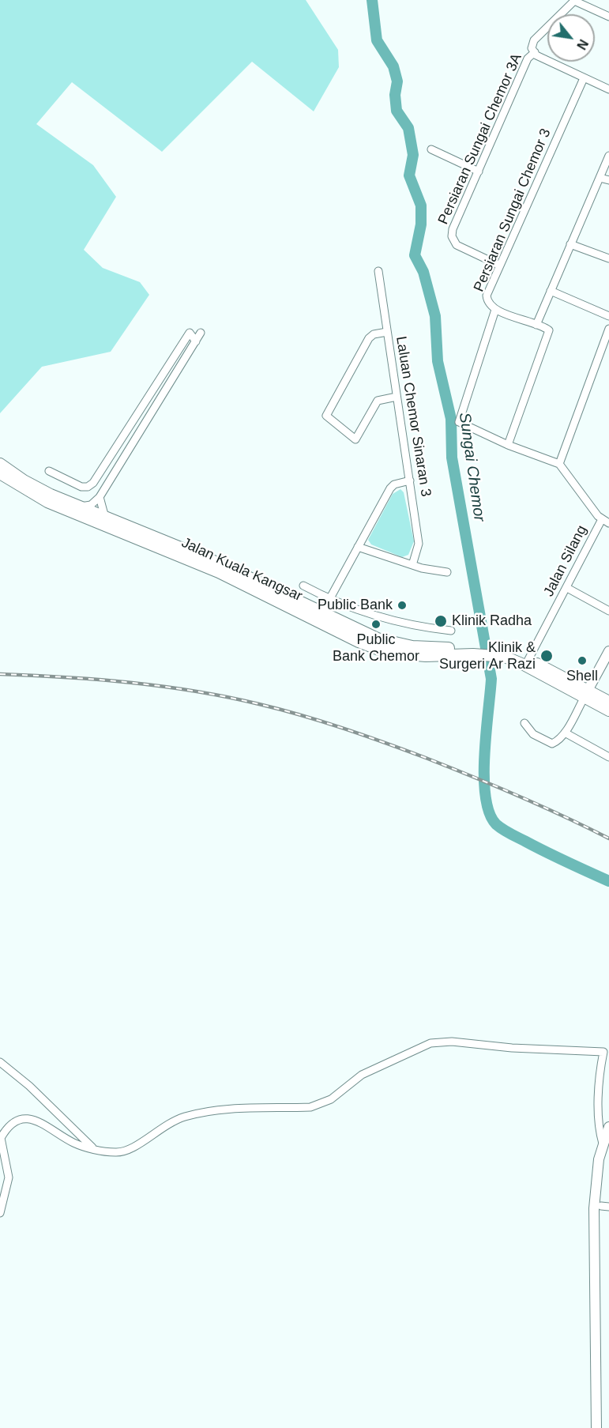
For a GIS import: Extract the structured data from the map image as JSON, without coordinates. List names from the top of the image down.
{
  "streets": {
    "highway": ["Jalan Kuala Kangsar"],
    "street": [
      "Persiaran Sungai Chemor 3A",
      "Persiaran Sungai Chemor 3",
      "Laluan Chemor Sinaran 3",
      "Jalan Silang"
    ]
  },
  "crossings": [
    ["Persiaran Sungai Chemor 3A", "Persiaran Sungai Chemor 3"],
    ["Jalan Silang", "Jalan Kuala Kangsar"]
  ],
  "water": ["Sungai Chemor"],
  "places": [
    "Public Bank",
    "Klinik Radha",
    "Public Bank Chemor",
    "Klinik & Surgeri Ar Razi",
    "Shell"
  ],
  "north": "bottom right"
}
